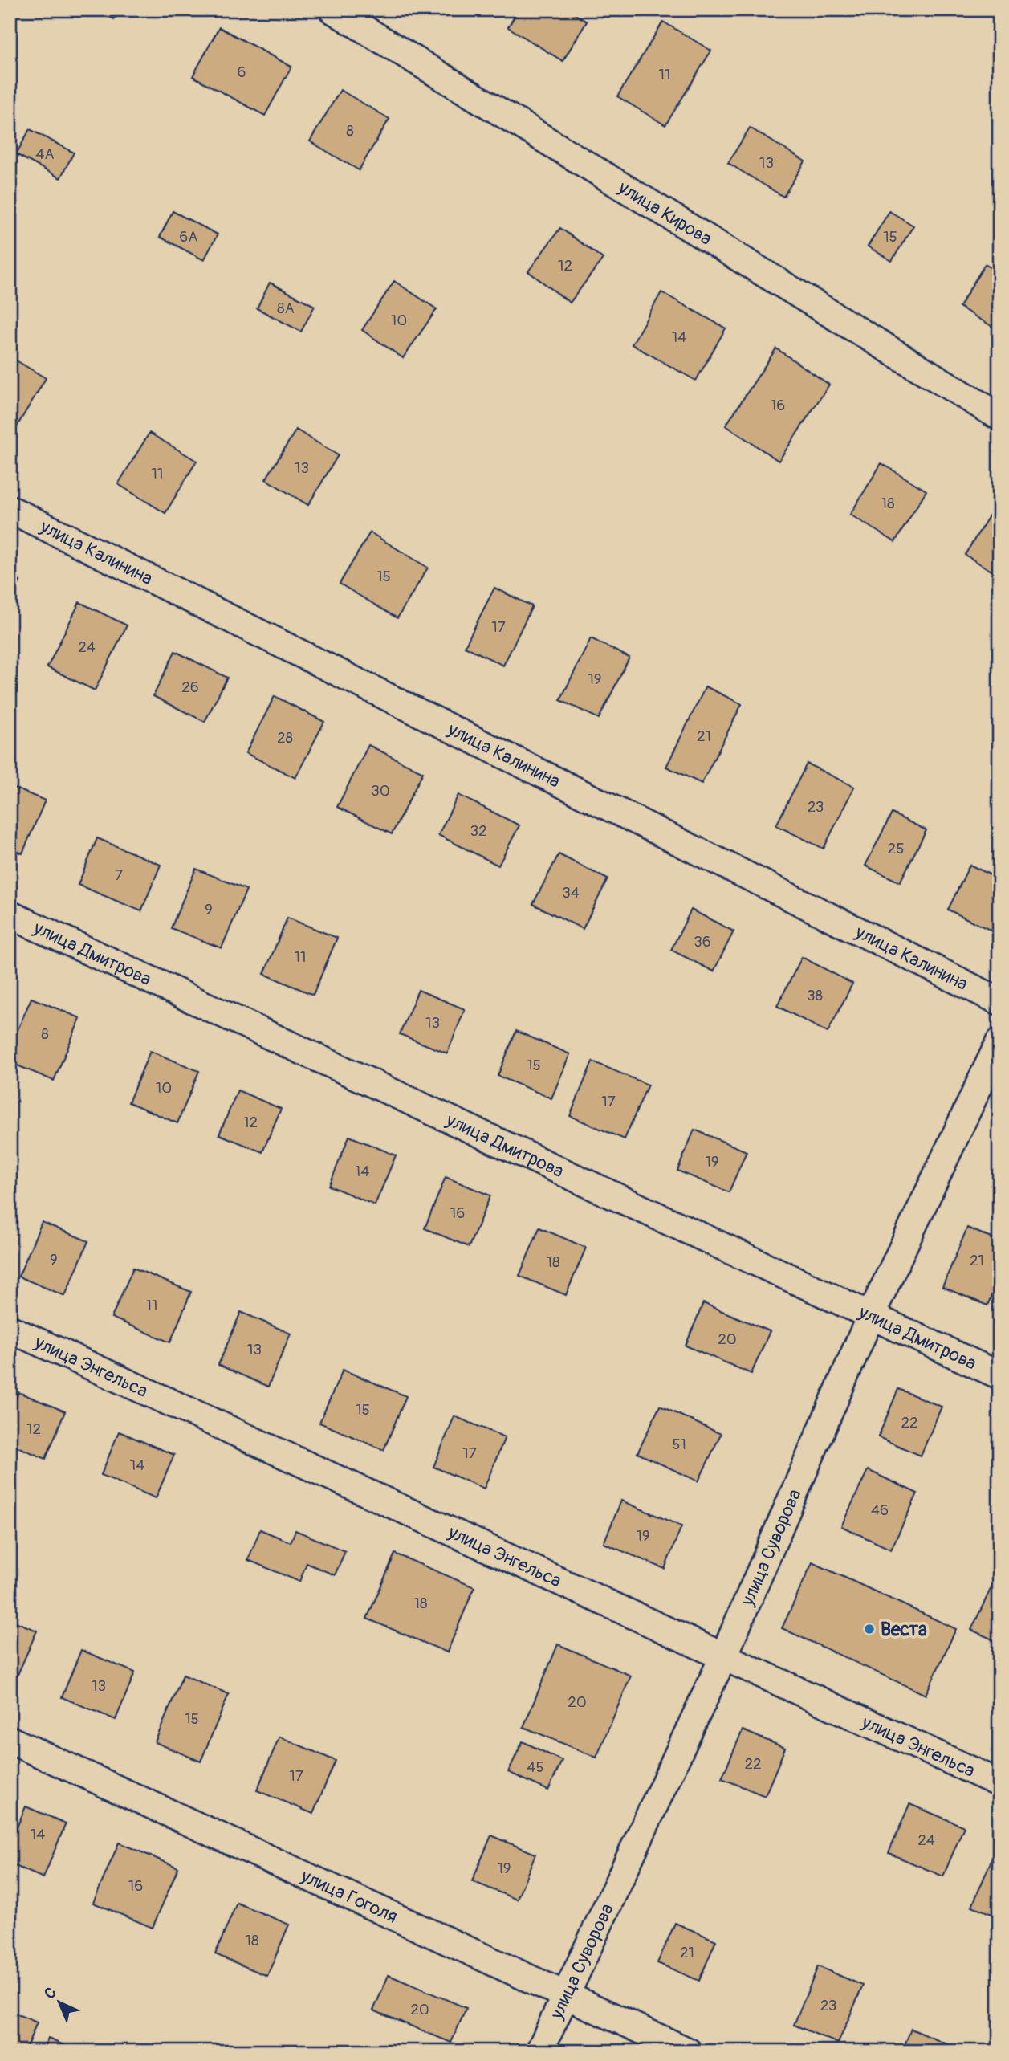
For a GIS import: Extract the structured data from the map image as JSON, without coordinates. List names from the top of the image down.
{
  "streets": {
    "street": [
      "улица Кирова",
      "улица Калинина",
      "улица Дмитрова",
      "улица Энгельса",
      "улица Суворова",
      "улица Гоголя"
    ]
  },
  "crossings": [
    ["улица Дмитрова", "улица Суворова"],
    ["улица Энгельса", "улица Суворова"],
    ["улица Суворова", "улица Гоголя"]
  ],
  "places": ["Веста"],
  "house_numbers": [
    "6",
    "11",
    "8",
    "4А",
    "13",
    "6А",
    "15",
    "12",
    "8А",
    "10",
    "14",
    "16",
    "13",
    "11",
    "18",
    "15",
    "17",
    "24",
    "19",
    "26",
    "21",
    "28",
    "30",
    "23",
    "32",
    "25",
    "7",
    "34",
    "9",
    "36",
    "11",
    "38",
    "13",
    "8",
    "15",
    "10",
    "17",
    "12",
    "19",
    "14",
    "16",
    "9",
    "21",
    "18",
    "11",
    "20",
    "13",
    "15",
    "22",
    "12",
    "51",
    "17",
    "14",
    "46",
    "19",
    "18",
    "13",
    "20",
    "15",
    "22",
    "45",
    "17",
    "14",
    "24",
    "19",
    "16",
    "18",
    "21",
    "23",
    "20"
  ],
  "north": "top left"
}
